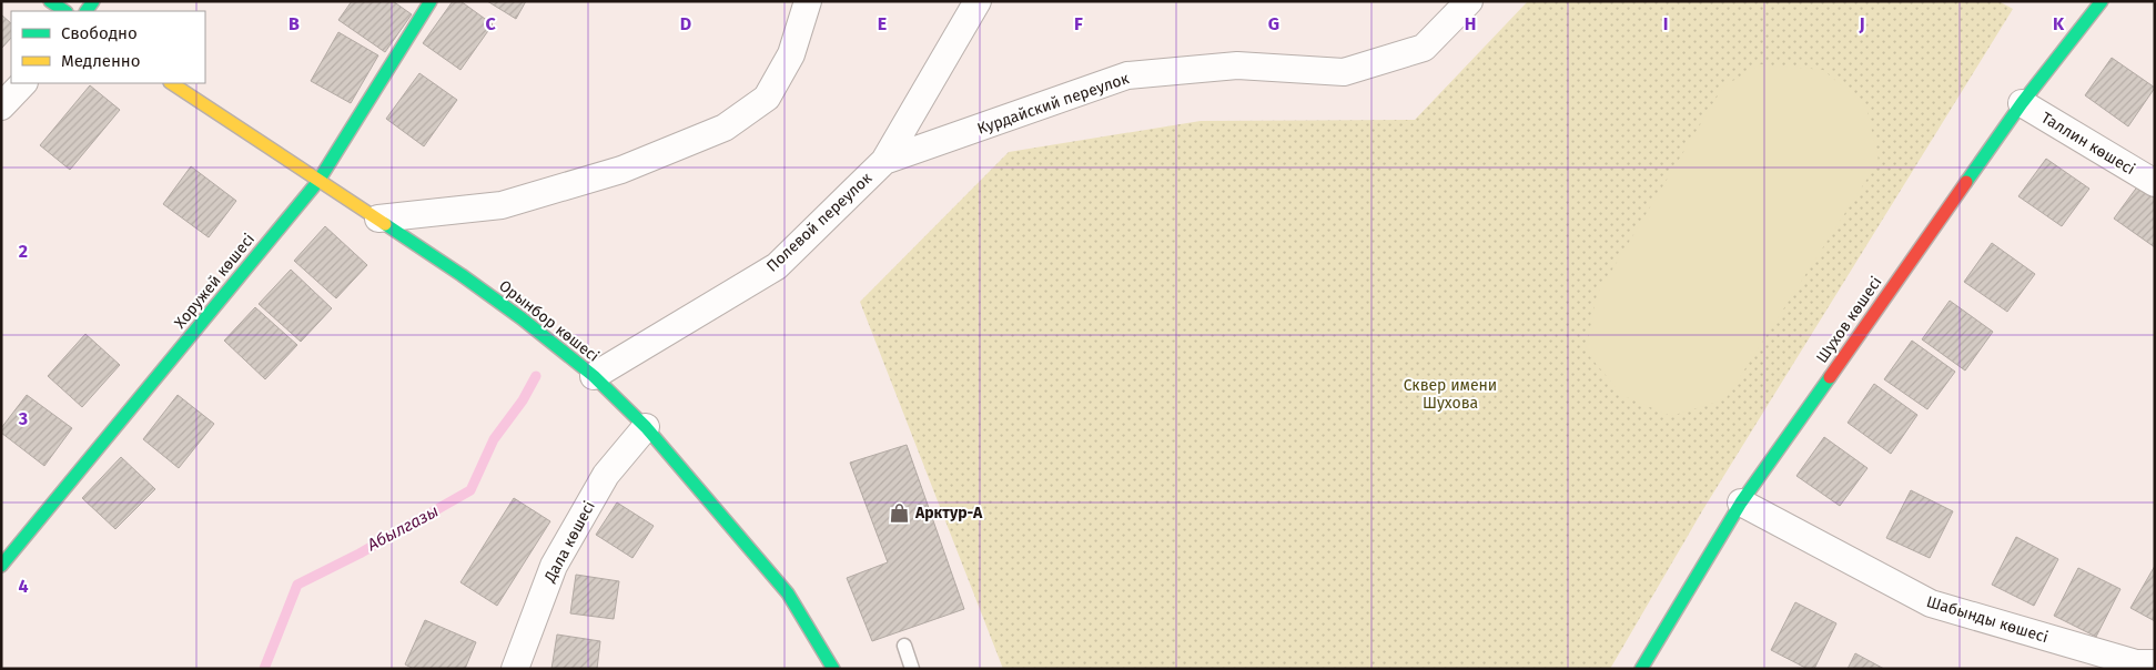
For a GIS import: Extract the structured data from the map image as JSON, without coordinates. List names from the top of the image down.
{
  "streets": {
    "street": [
      "Курдайский переулок",
      "Таллин көшесі",
      "Полевой переулок",
      "Хоружей көшесі",
      "Шухов көшесі",
      "Орынбор көшесі",
      "Дала көшесі",
      "Шабынды көшесі"
    ]
  },
  "crossings": [
    ["Курдайский переулок", "Полевой переулок"],
    ["Таллин көшесі", "Шухов көшесі"],
    ["Полевой переулок", "Орынбор көшесі"],
    ["Хоружей көшесі", "Орынбор көшесі"],
    ["Шухов көшесі", "Шабынды көшесі"],
    ["Орынбор көшесі", "Дала көшесі"]
  ],
  "water": ["Абылгазы"],
  "parks": ["Сквер имени Шухова"],
  "places": {
    "shop": ["Арктур-А"]
  },
  "legend": ["Свободно", "Медленно"],
  "grid": {
    "columns": [
      "B",
      "C",
      "D",
      "E",
      "F",
      "G",
      "H",
      "I",
      "J",
      "K"
    ],
    "rows": ["2", "3", "4"]
  }
}
